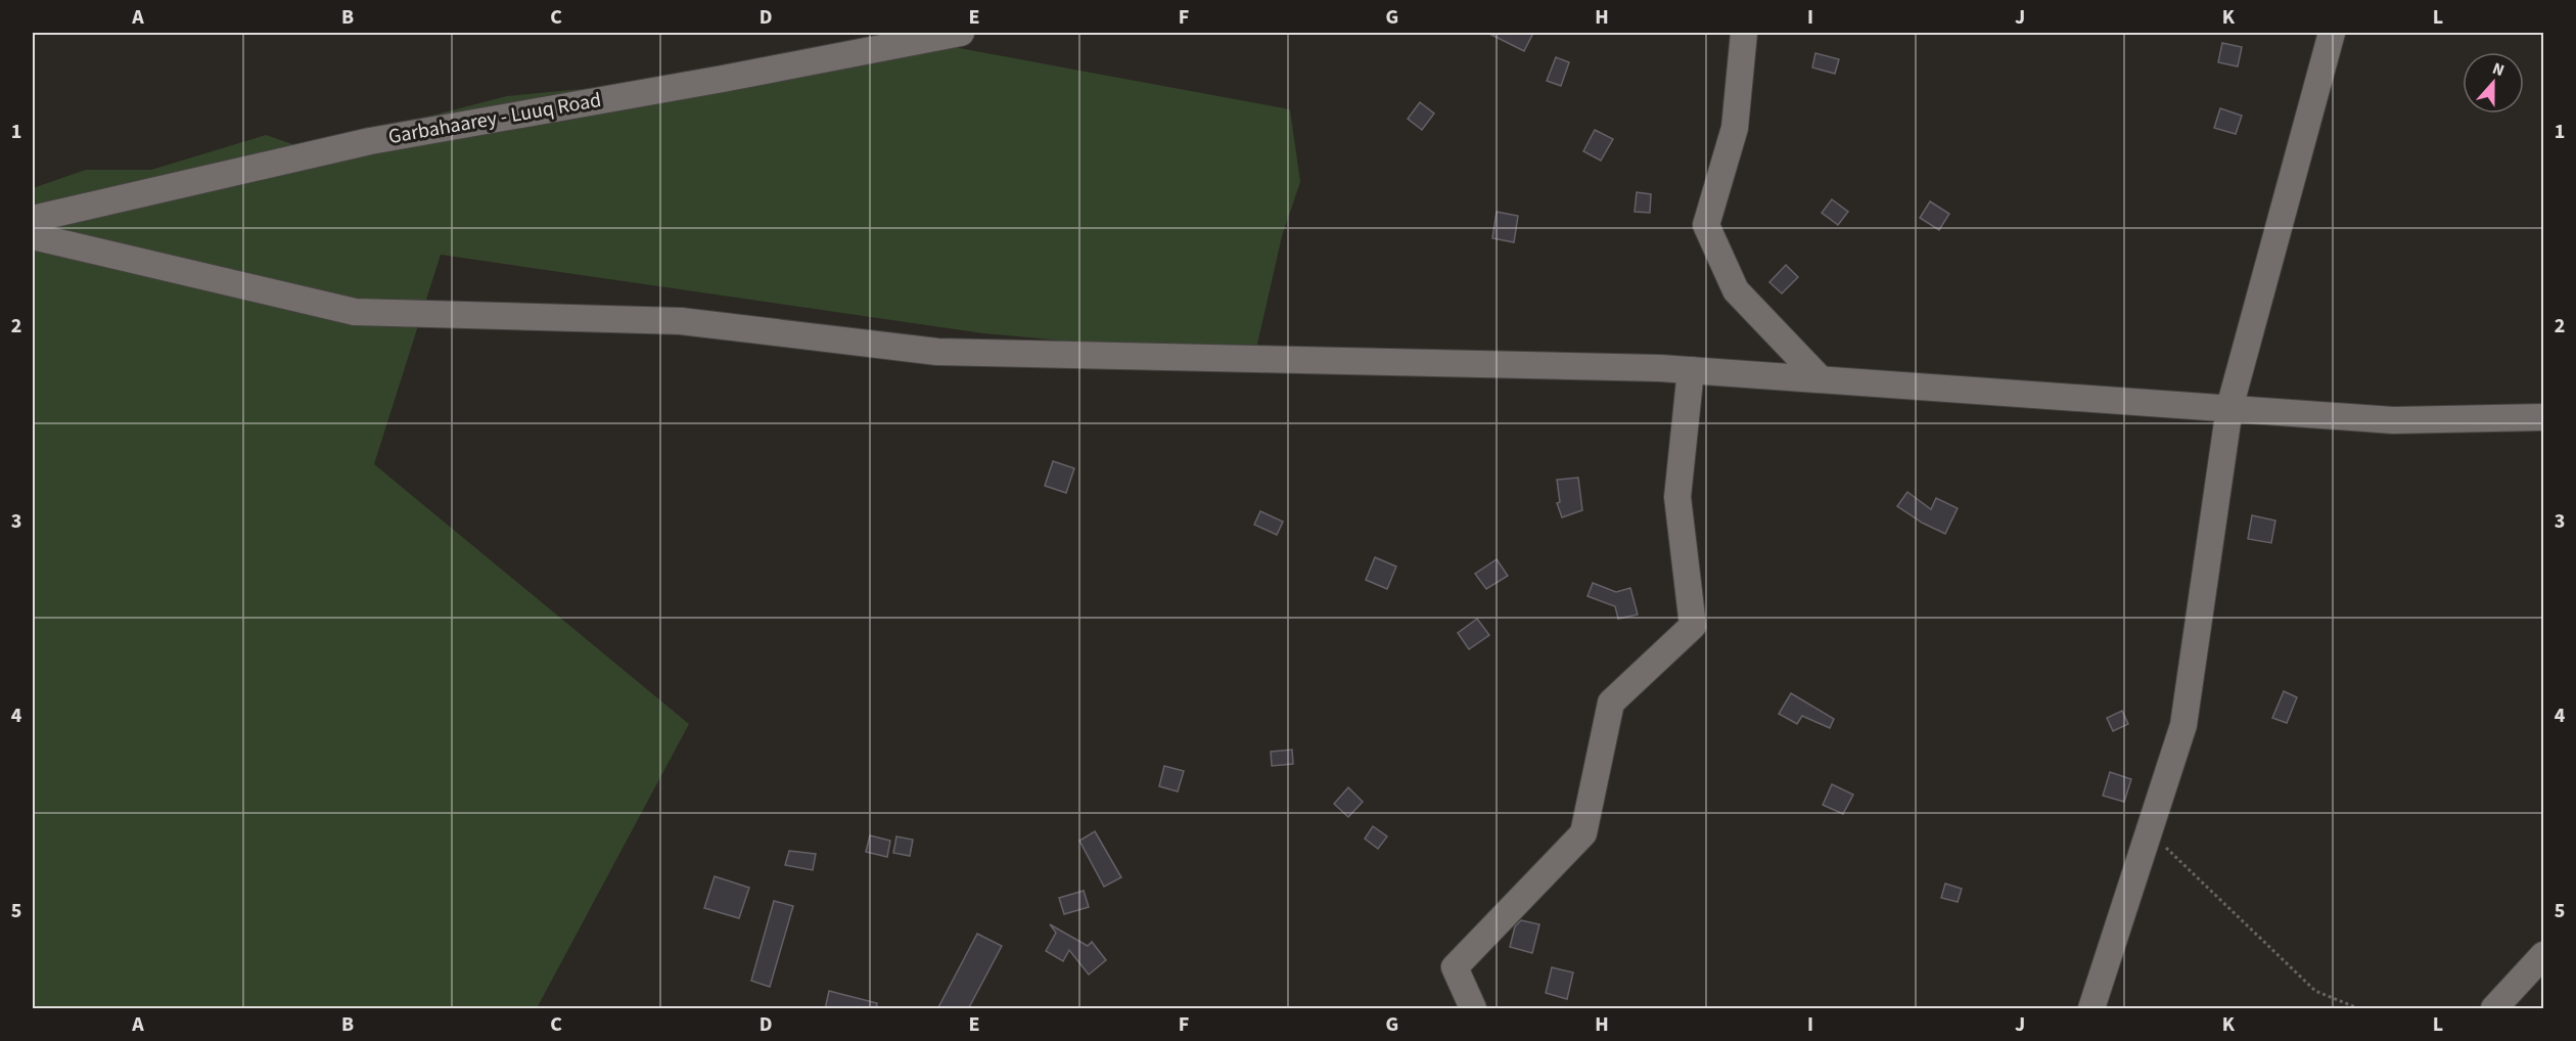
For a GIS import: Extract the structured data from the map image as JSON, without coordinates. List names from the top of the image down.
{
  "streets": {
    "street": ["Garbahaarey - Luuq Road"]
  },
  "north": "top",
  "grid": {
    "columns": [
      "A",
      "B",
      "C",
      "D",
      "E",
      "F",
      "G",
      "H",
      "I",
      "J",
      "K",
      "L"
    ],
    "rows": [
      "1",
      "2",
      "3",
      "4",
      "5"
    ]
  }
}
